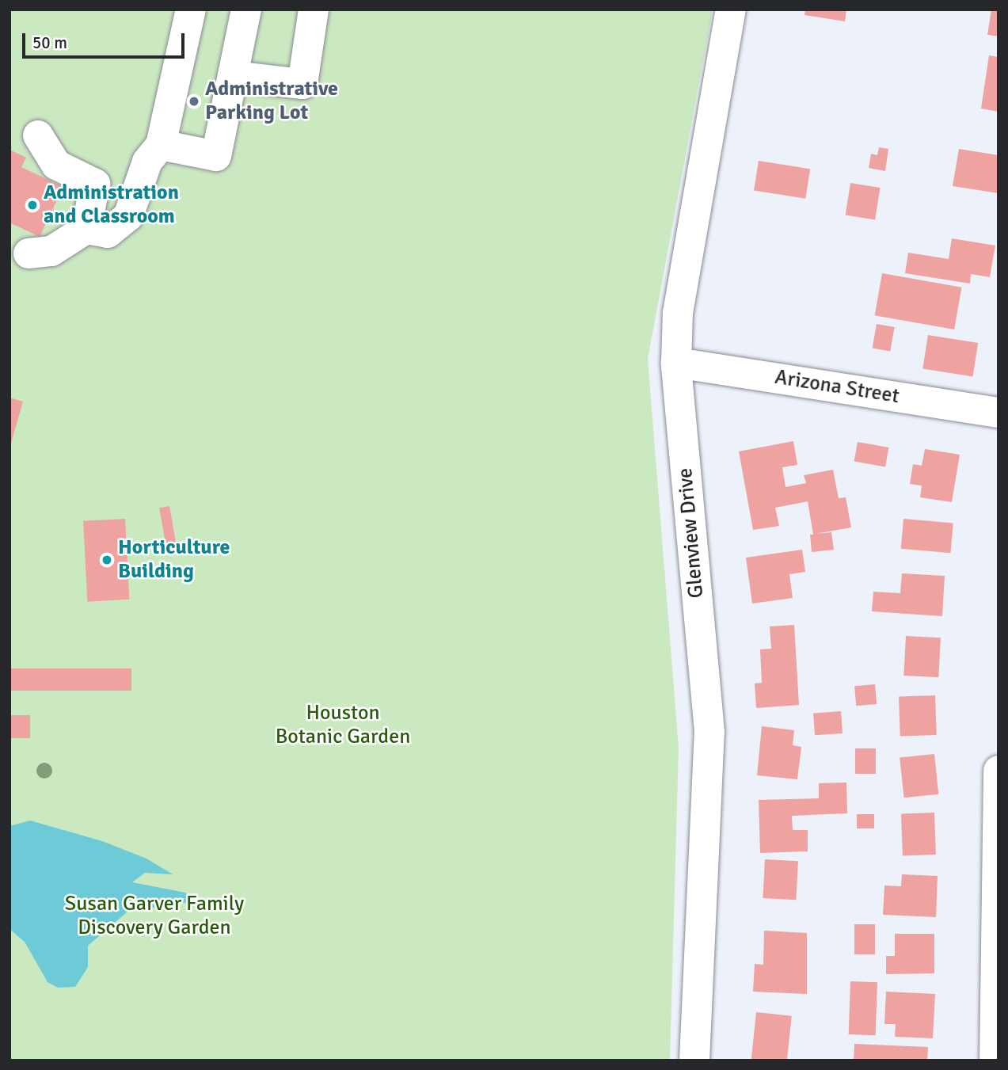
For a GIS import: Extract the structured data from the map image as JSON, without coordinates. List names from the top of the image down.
{
  "streets": {
    "street": ["Arizona Street", "Glenview Drive"]
  },
  "crossings": [
    ["Arizona Street", "Glenview Drive"]
  ],
  "parks": ["Houston Botanic Garden", "Susan Garver Family Discovery Garden"],
  "places": ["Administrative Parking Lot", "Administration and Classroom", "Horticulture Building"],
  "scale_bar": "50 m"
}
